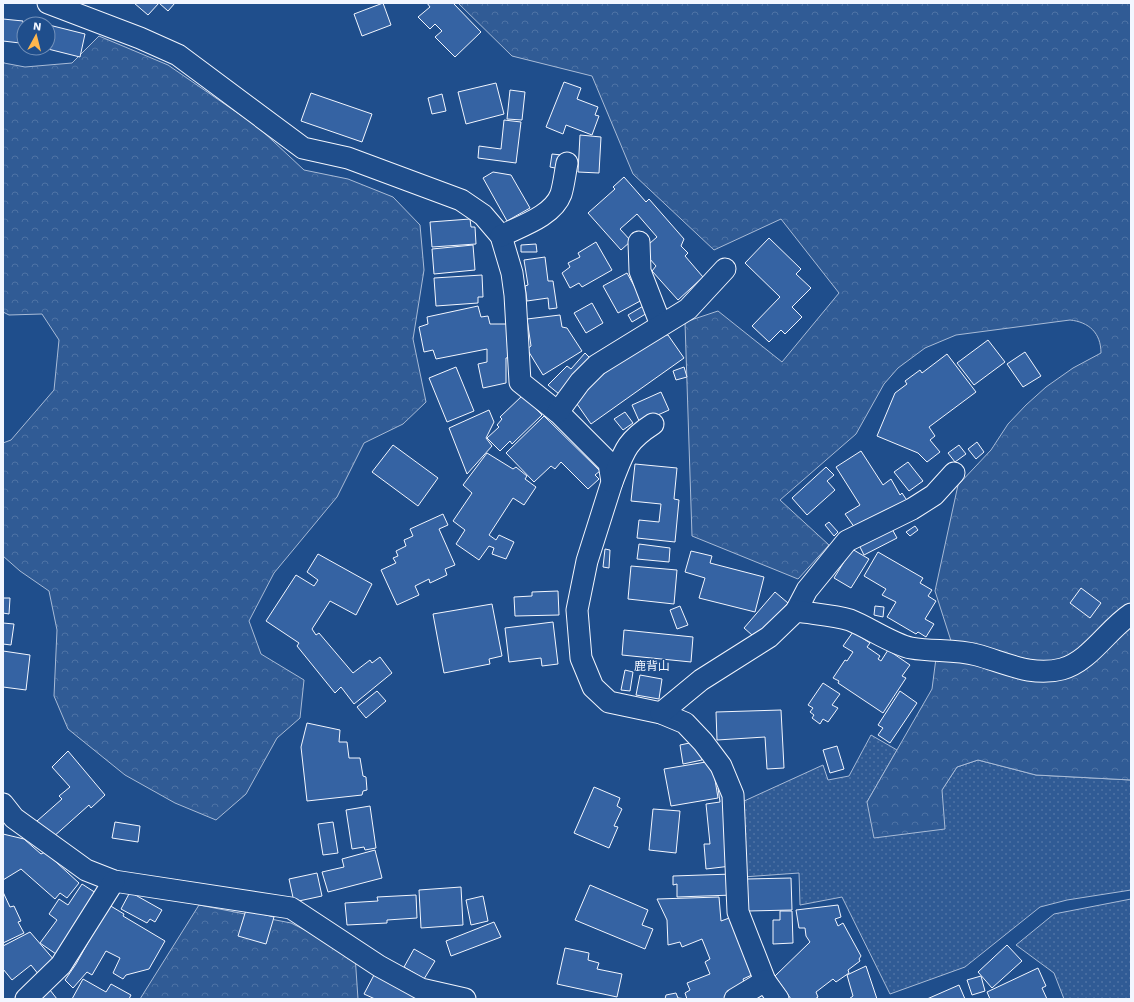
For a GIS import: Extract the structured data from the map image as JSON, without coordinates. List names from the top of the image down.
{
  "districts": ["鹿背山"],
  "north": "top"
}
